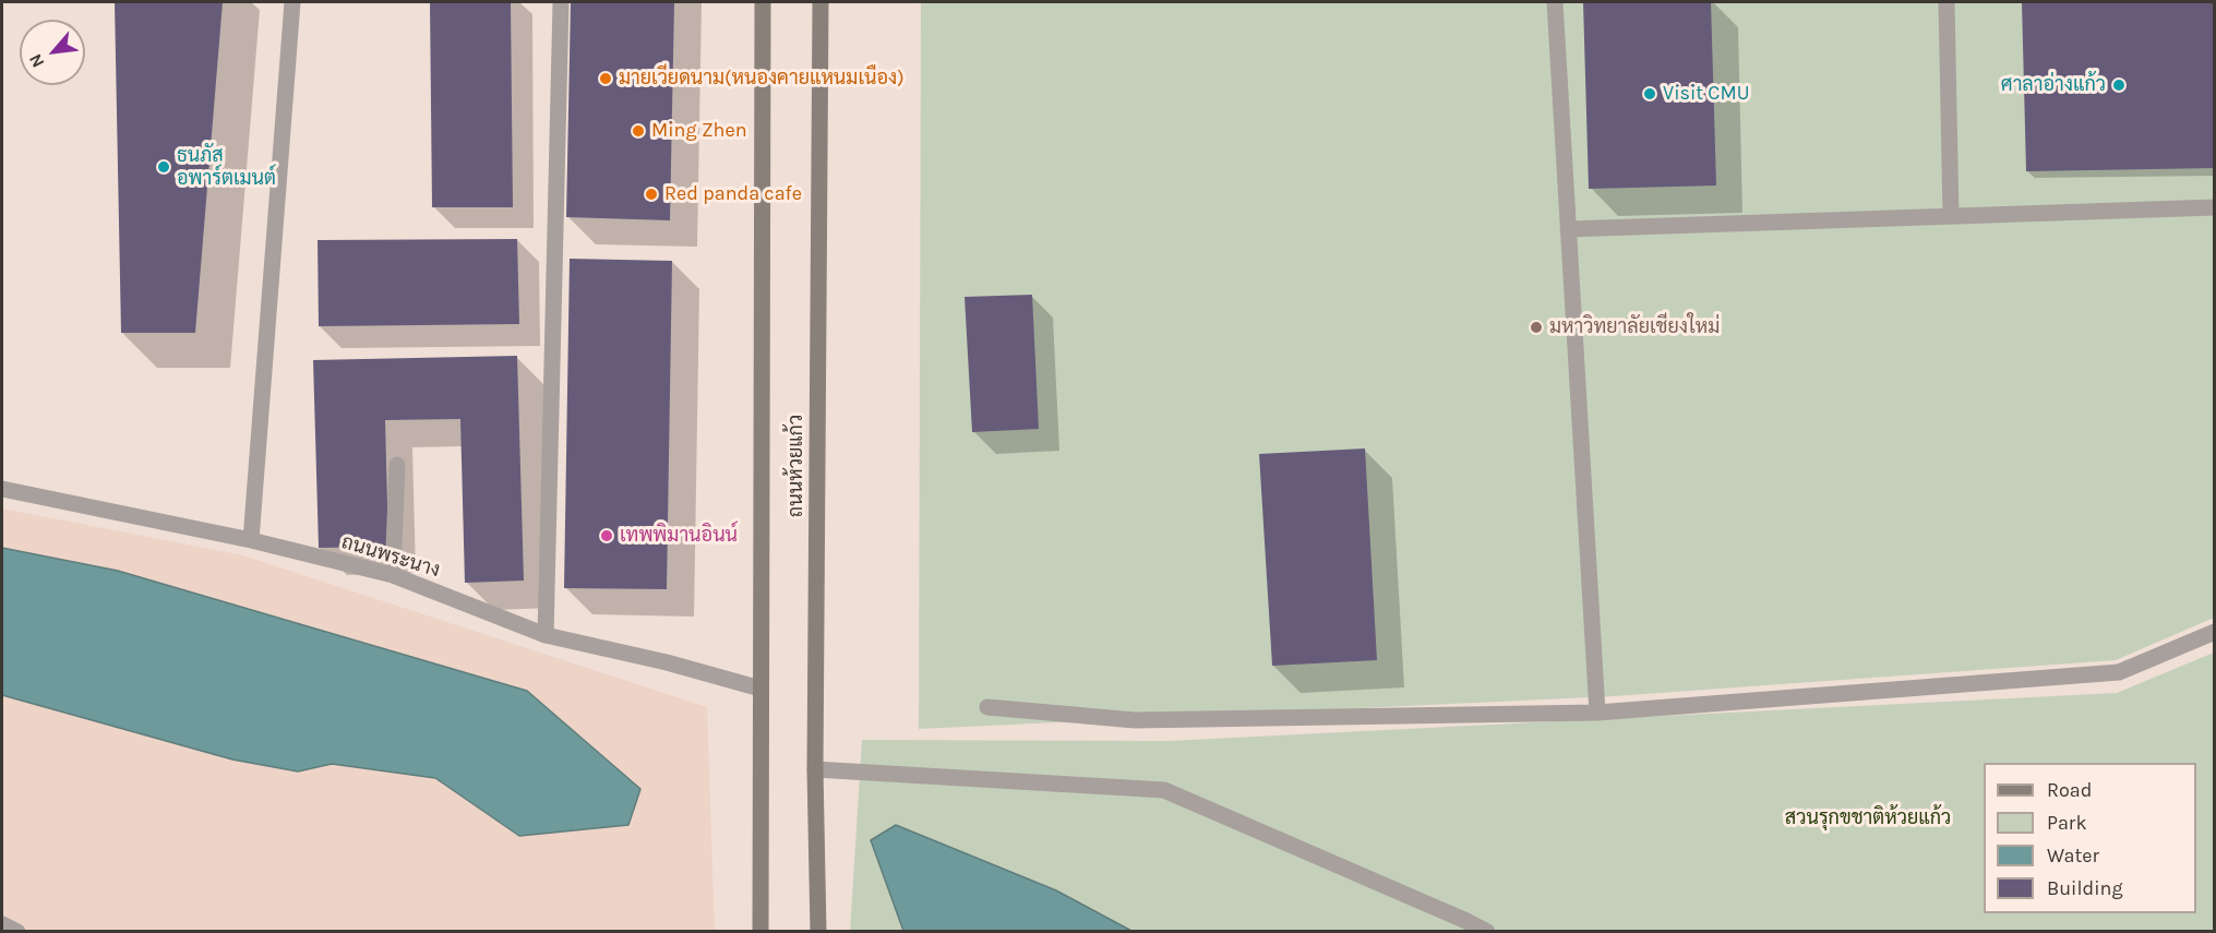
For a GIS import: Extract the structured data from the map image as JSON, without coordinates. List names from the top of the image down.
{
  "streets": {
    "main road": ["ถนนห้วยแก้ว"],
    "street": ["ถนนพระนาง"]
  },
  "crossings": [
    ["ถนนห้วยแก้ว", "ถนนพระนาง"]
  ],
  "parks": ["สวนรุกขชาติห้วยแก้ว"],
  "places": [
    "มายเวียดนาม(หนองคายแหนมเนือง)",
    "ศาลาอ่างแก้ว",
    "Visit CMU",
    "Ming Zhen",
    "ธนภัส อพาร์ตเมนต์",
    "Red panda cafe",
    "มหาวิทยาลัยเชียงใหม่",
    "เทพพิมานอินน์"
  ],
  "legend": [
    "Road",
    "Park",
    "Water",
    "Building"
  ],
  "north": "bottom left"
}
